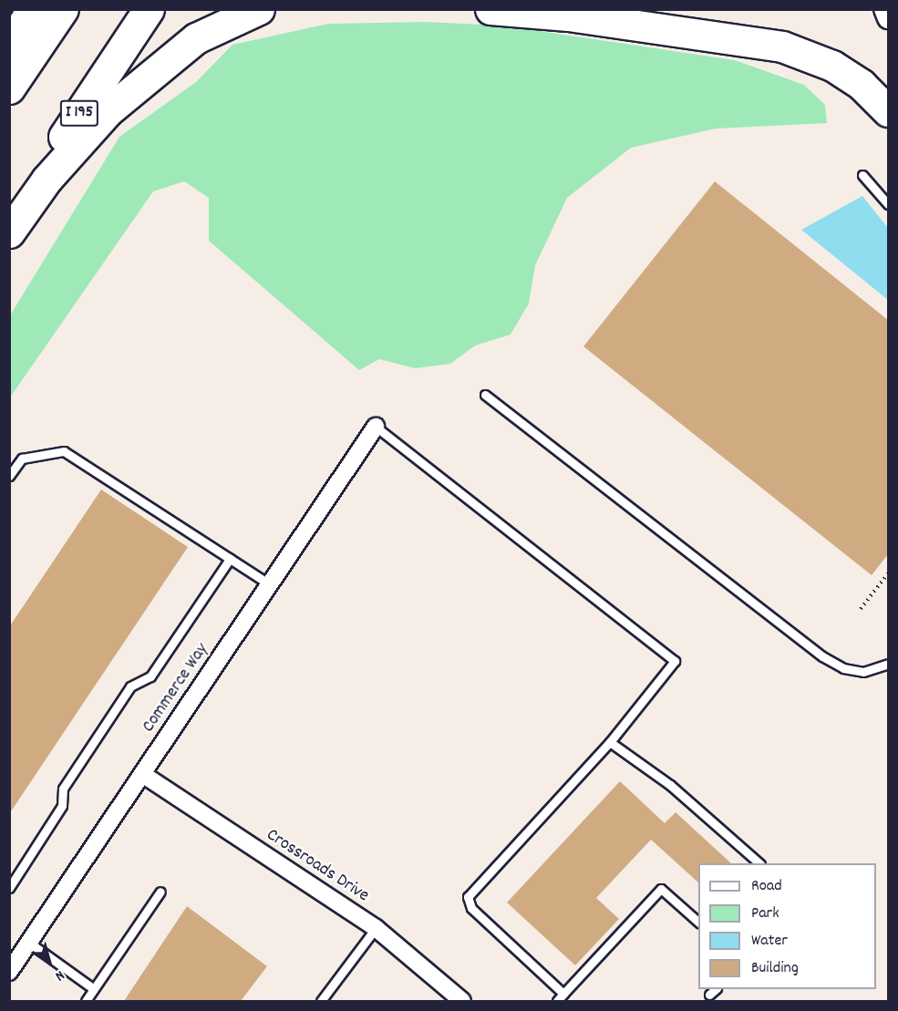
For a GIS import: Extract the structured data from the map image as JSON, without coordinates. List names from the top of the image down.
{
  "streets": {
    "highway": ["I 195"],
    "street": ["Commerce Way", "Crossroads Drive"]
  },
  "crossings": [
    ["Commerce Way", "Crossroads Drive"]
  ],
  "legend": [
    "Road",
    "Park",
    "Water",
    "Building"
  ],
  "north": "bottom right"
}
